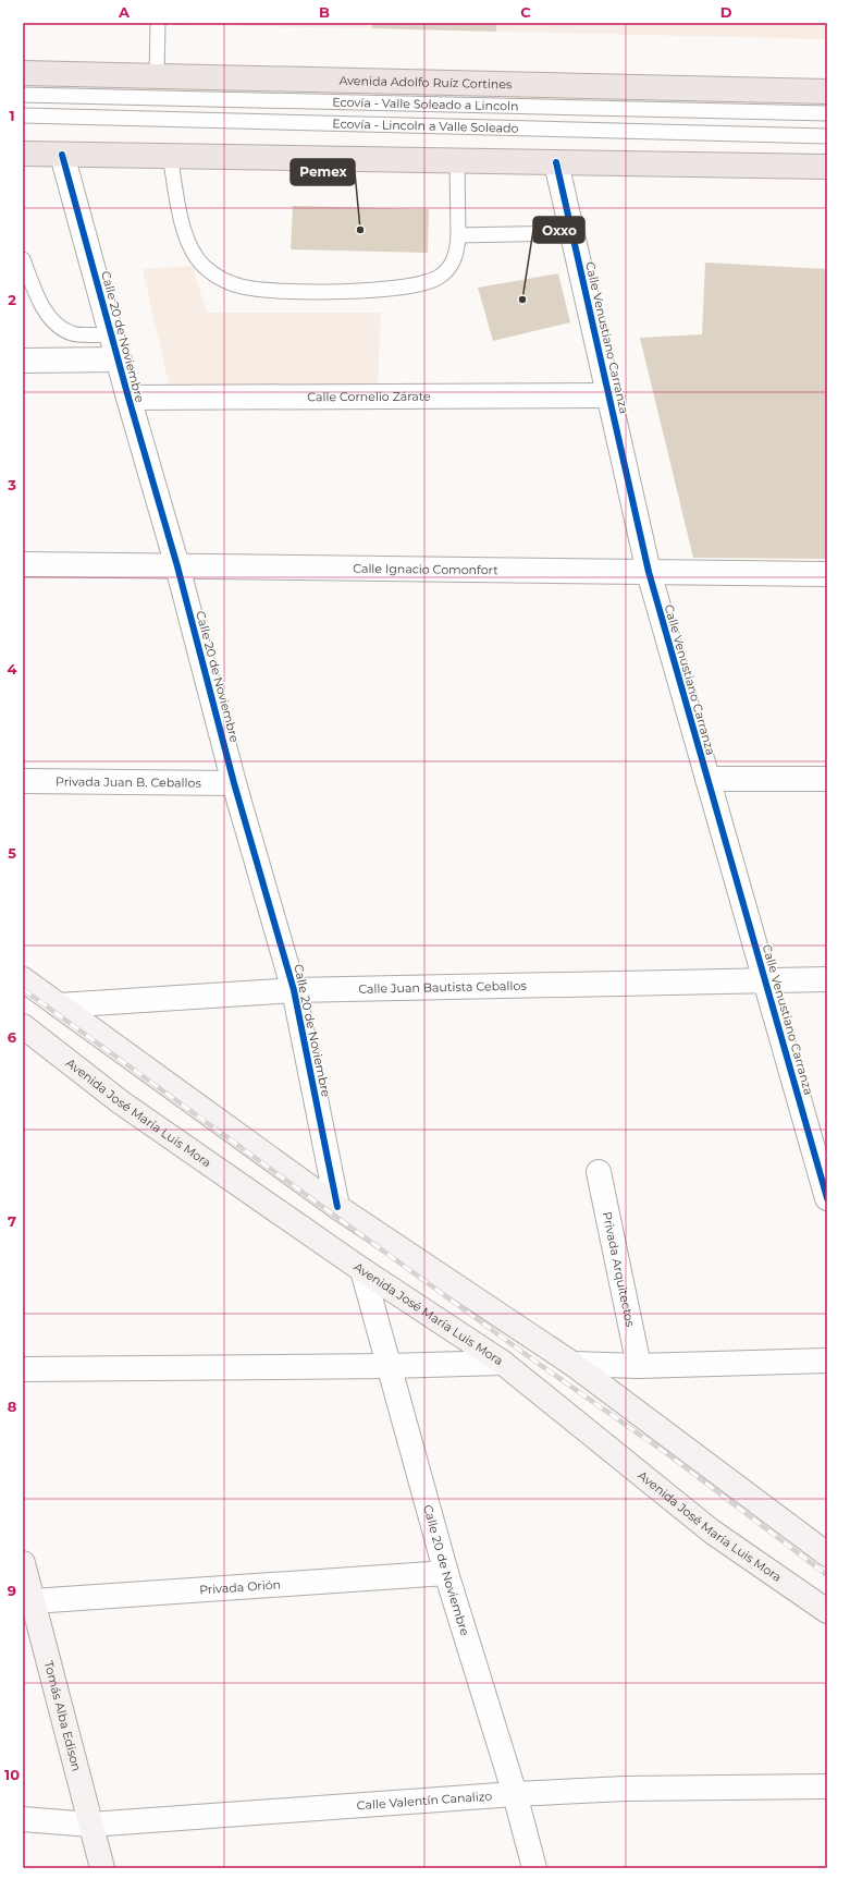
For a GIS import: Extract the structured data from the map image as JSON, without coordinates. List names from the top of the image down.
{
  "streets": {
    "main road": ["Avenida Adolfo Ruíz Cortines"],
    "street": [
      "Calle 20 de Noviembre",
      "Calle Venustiano Carranza",
      "Calle Cornelio Zárate",
      "Calle Ignacio Comonfort",
      "Privada Juan B. Ceballos",
      "Calle Juan Bautista Ceballos",
      "Avenida José María Luis Mora",
      "Privada Arquitectos",
      "Privada Orión",
      "Tomás Alba Edison",
      "Calle Valentín Canalizo"
    ],
    "lane": ["Ecovía - Valle Soleado a Lincoln", "Ecovía - Lincoln a Valle Soleado"]
  },
  "crossings": [
    ["Calle 20 de Noviembre", "Calle Cornelio Zárate"],
    ["Calle 20 de Noviembre", "Calle Ignacio Comonfort"],
    ["Calle 20 de Noviembre", "Privada Juan B. Ceballos"],
    ["Calle 20 de Noviembre", "Calle Juan Bautista Ceballos"],
    ["Calle 20 de Noviembre", "Avenida José María Luis Mora"],
    ["Calle 20 de Noviembre", "Privada Orión"],
    ["Calle 20 de Noviembre", "Calle Valentín Canalizo"],
    ["Calle Venustiano Carranza", "Calle Cornelio Zárate"],
    ["Calle Venustiano Carranza", "Calle Ignacio Comonfort"],
    ["Calle Venustiano Carranza", "Calle Juan Bautista Ceballos"],
    ["Privada Orión", "Tomás Alba Edison"],
    ["Tomás Alba Edison", "Calle Valentín Canalizo"]
  ],
  "places": ["Pemex", "Oxxo"],
  "grid": {
    "columns": [
      "A",
      "B",
      "C",
      "D"
    ],
    "rows": [
      "1",
      "2",
      "3",
      "4",
      "5",
      "6",
      "7",
      "8",
      "9",
      "10"
    ]
  }
}
